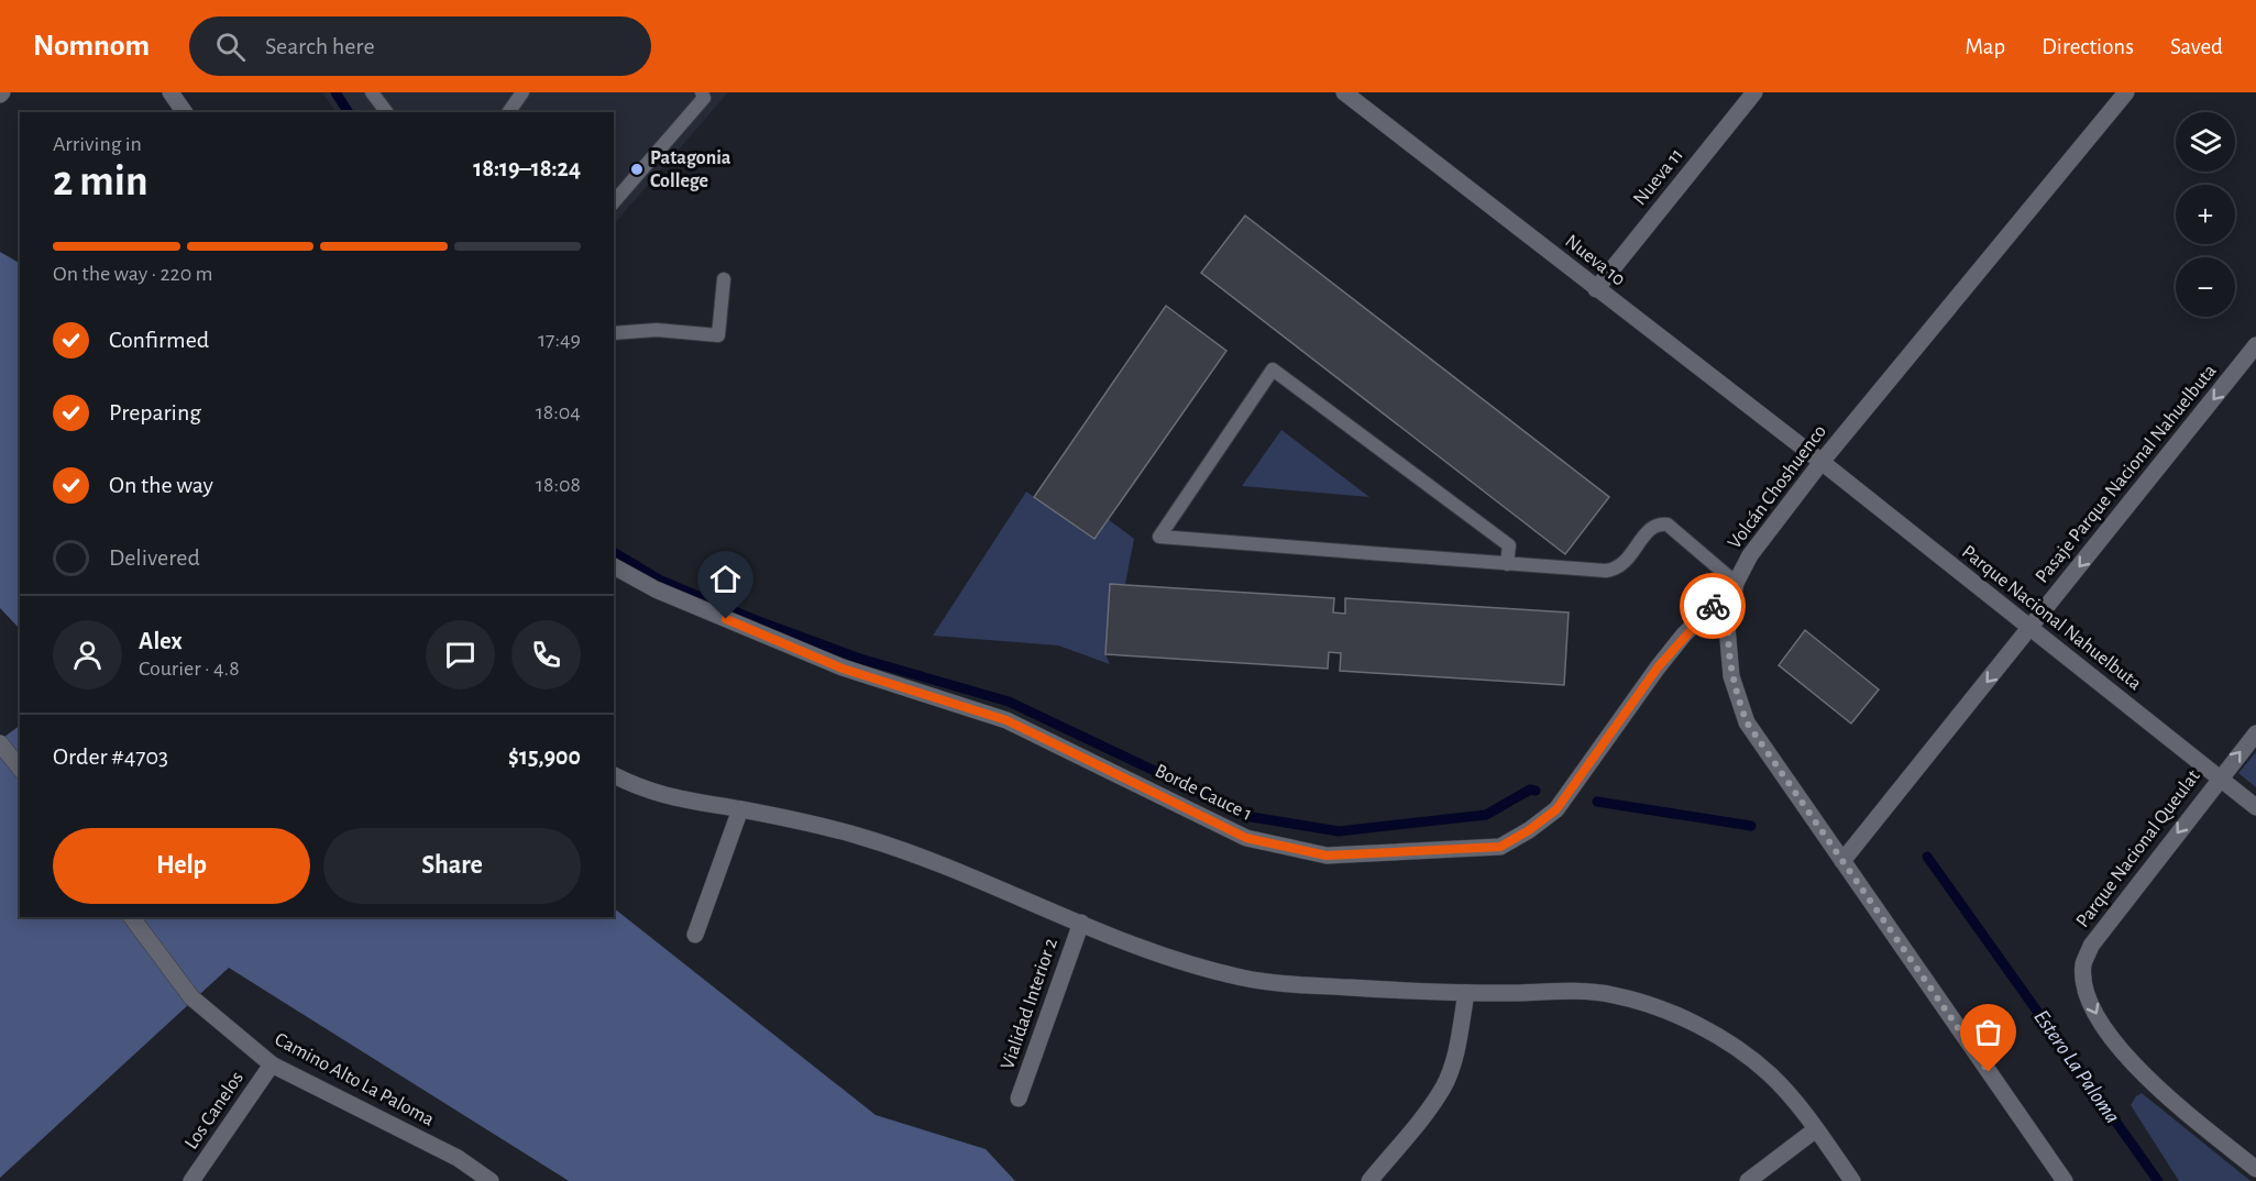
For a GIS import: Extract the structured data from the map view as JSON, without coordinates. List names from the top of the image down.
{
  "streets": {
    "street": [
      "Nueva 11",
      "Nueva 10",
      "Pasaje Parque Nacional Nahuelbuta",
      "Volcán Choshuenco",
      "Parque Nacional Nahuelbuta",
      "Borde Cauce 1",
      "Parque Nacional Queulat",
      "Vialidad Interior 2",
      "Camino Alto La Paloma",
      "Los Canelos"
    ]
  },
  "crossings": [
    ["Nueva 11", "Nueva 10"],
    ["Nueva 10", "Volcán Choshuenco"],
    ["Nueva 10", "Parque Nacional Nahuelbuta"],
    ["Pasaje Parque Nacional Nahuelbuta", "Volcán Choshuenco"],
    ["Pasaje Parque Nacional Nahuelbuta", "Parque Nacional Nahuelbuta"],
    ["Volcán Choshuenco", "Parque Nacional Nahuelbuta"],
    ["Volcán Choshuenco", "Borde Cauce 1"],
    ["Parque Nacional Nahuelbuta", "Parque Nacional Queulat"],
    ["Camino Alto La Paloma", "Los Canelos"]
  ],
  "one_way": ["Pasaje Parque Nacional Nahuelbuta"],
  "water": ["Estero La Paloma"],
  "places": ["Patagonia College"],
  "page": {
    "header": "Nomnom",
    "search": "Search here",
    "nav": ["Map", "Directions", "Saved"],
    "map_buttons": ["+", "−"],
    "heading": ["2 min", "Arriving in", "18:19–18:24"],
    "panel": [
      "Alex",
      "Courier · 4.8",
      "Order #4703",
      "$15,900"
    ],
    "bar": "On the way · 220 m",
    "list": [
      ["Confirmed", "17:49"],
      ["Preparing", "18:04"],
      ["On the way", "18:08"],
      "Delivered"
    ],
    "buttons": ["Help", "Share"]
  }
}
